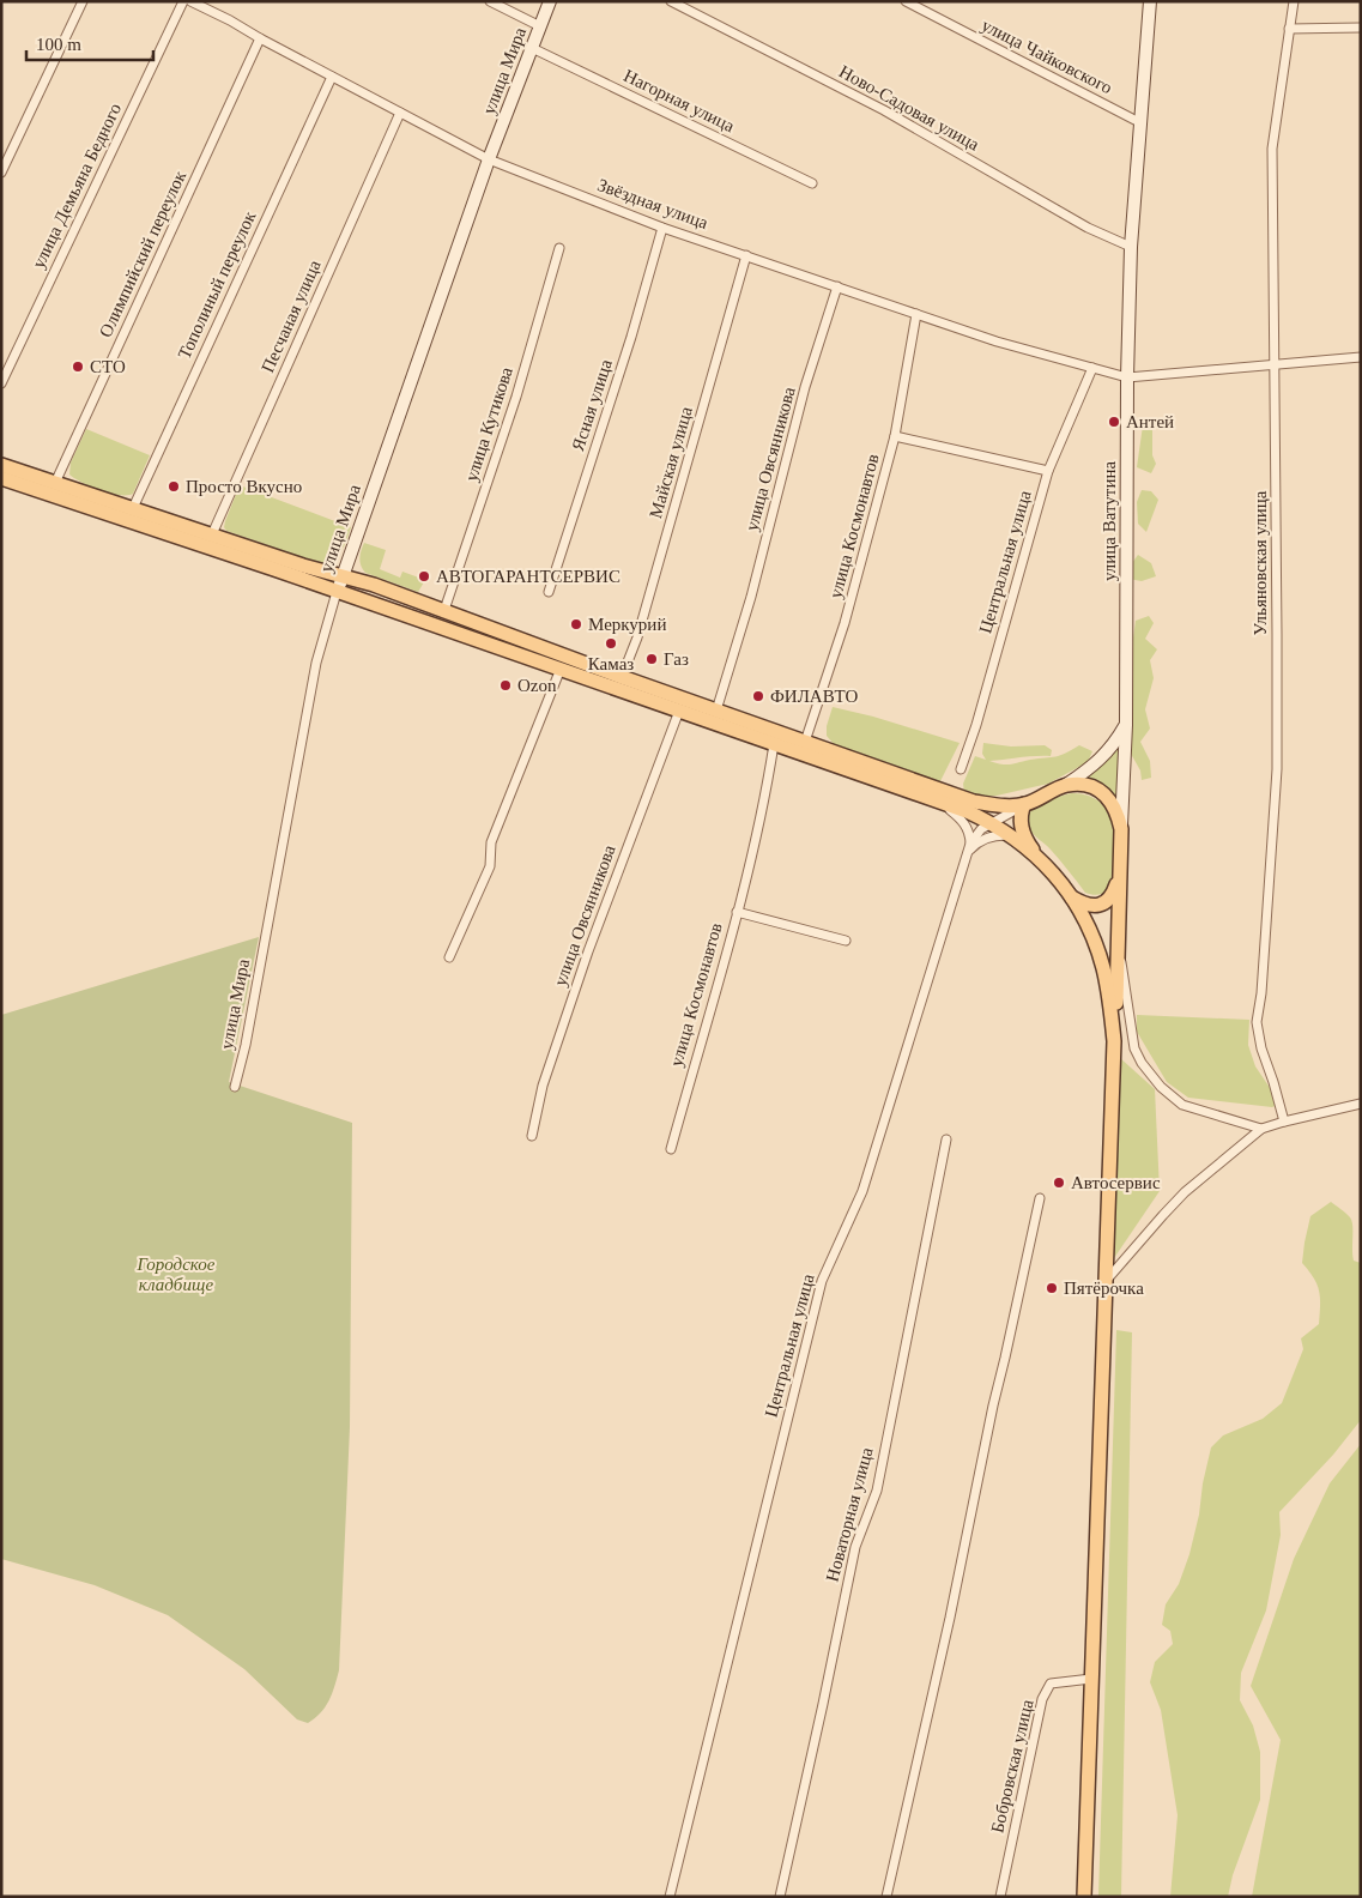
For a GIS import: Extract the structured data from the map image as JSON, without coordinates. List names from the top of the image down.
{
  "streets": {
    "main road": ["улица Мира", "улица Ватутина"],
    "street": [
      "улица Чайковского",
      "Нагорная улица",
      "Ново-Садовая улица",
      "улица Демьяна Бедного",
      "Звёздная улица",
      "Олимпийский переулок",
      "Тополиный переулок",
      "Песчаная улица",
      "Ясная улица",
      "улица Кутикова",
      "улица Овсянникова",
      "Майская улица",
      "улица Космонавтов",
      "Центральная улица",
      "Ульяновская улица",
      "Новаторная улица",
      "Бобровская улица"
    ]
  },
  "crossings": [
    ["улица Чайковского", "улица Ватутина"],
    ["улица Мира", "Нагорная улица"],
    ["улица Мира", "Звёздная улица"],
    ["Ново-Садовая улица", "улица Ватутина"],
    ["Звёздная улица", "Олимпийский переулок"],
    ["Звёздная улица", "Тополиный переулок"],
    ["Звёздная улица", "Песчаная улица"],
    ["Звёздная улица", "Ясная улица"],
    ["Звёздная улица", "улица Овсянникова"],
    ["Звёздная улица", "Майская улица"],
    ["Звёздная улица", "улица Ватутина"],
    ["Звёздная улица", "улица Космонавтов"],
    ["Звёздная улица", "Центральная улица"],
    ["улица Ватутина", "Центральная улица"]
  ],
  "parks": ["Городское кладбище"],
  "places": [
    "СТО",
    "Антей",
    "Просто Вкусно",
    "АВТОГАРАНТСЕРВИС",
    "Меркурий",
    "Камаз",
    "Газ",
    "Ozon",
    "ФИЛАВТО",
    "Автосервис",
    "Пятёрочка"
  ],
  "scale_bar": "100 m"
}
